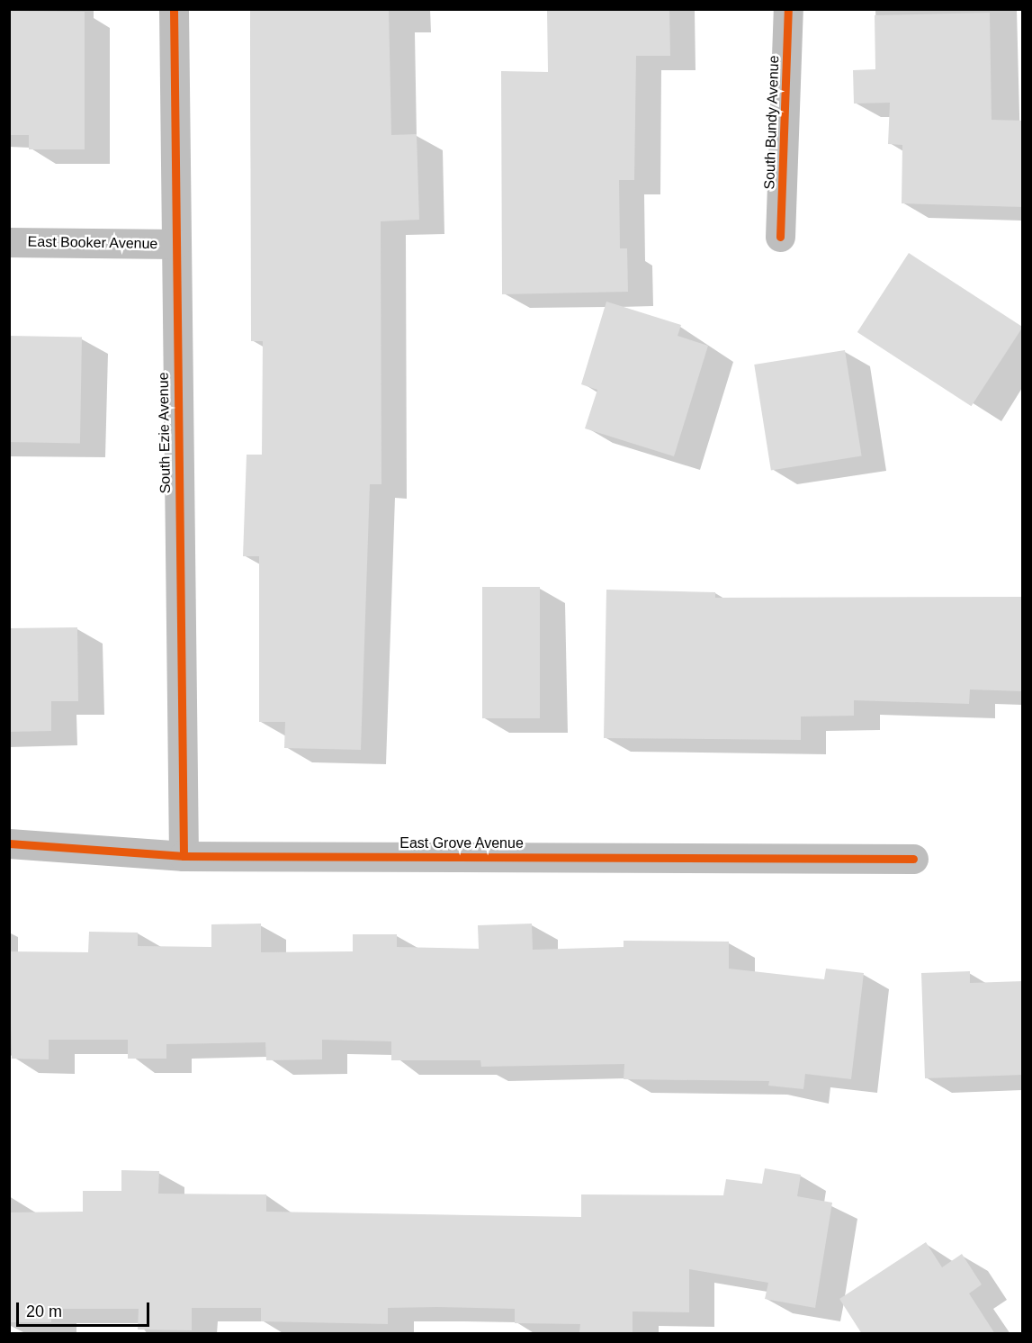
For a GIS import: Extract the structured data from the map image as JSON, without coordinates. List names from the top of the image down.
{
  "streets": {
    "street": [
      "South Bundy Avenue",
      "East Booker Avenue",
      "South Ezie Avenue",
      "East Grove Avenue"
    ]
  },
  "crossings": [
    ["East Booker Avenue", "South Ezie Avenue"],
    ["South Ezie Avenue", "East Grove Avenue"]
  ],
  "scale_bar": "20 m"
}
